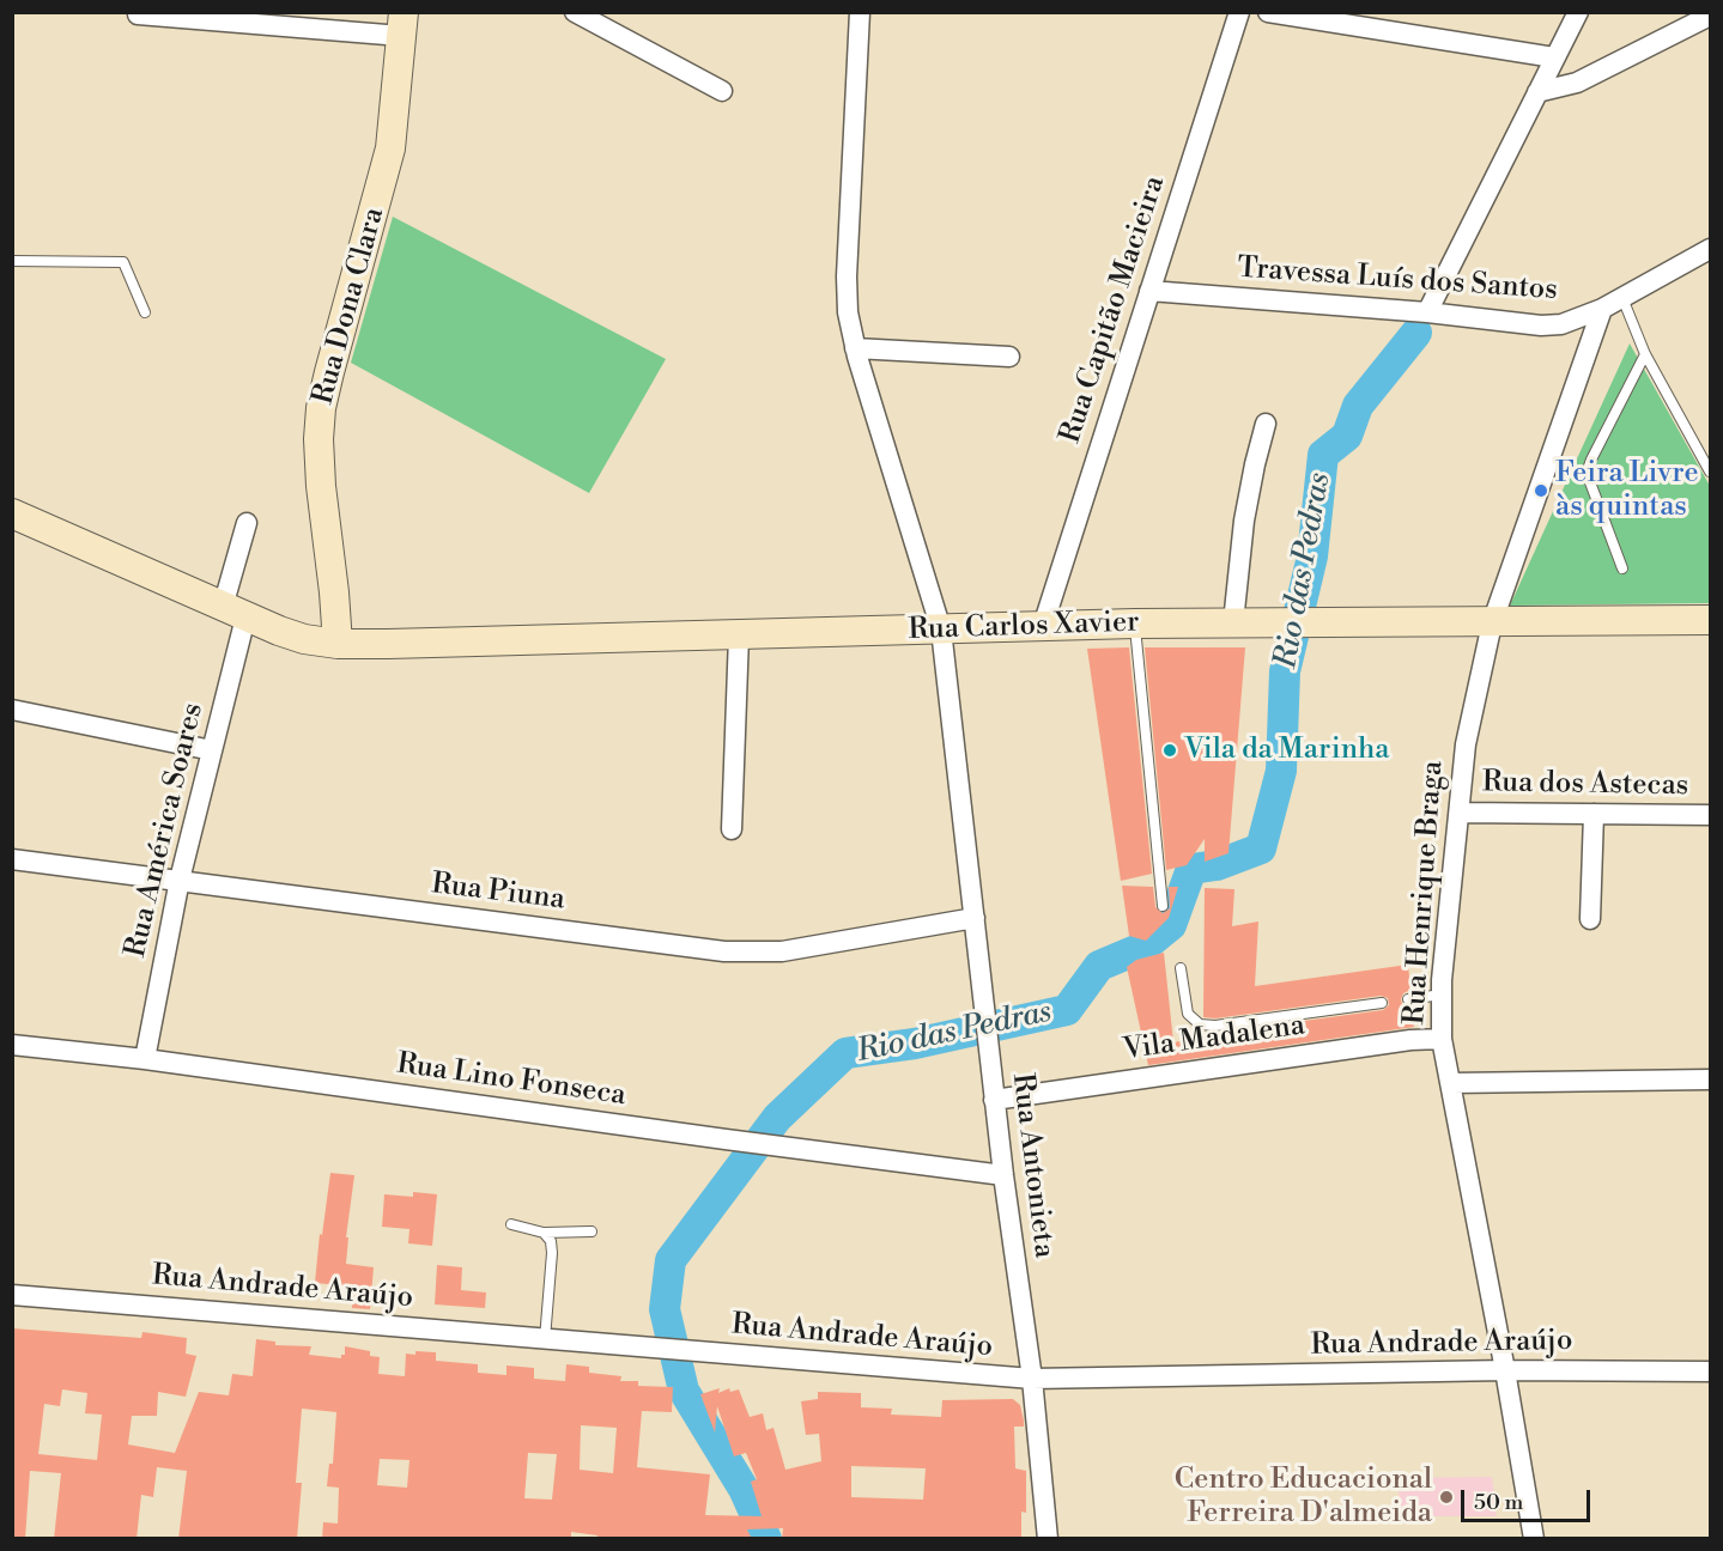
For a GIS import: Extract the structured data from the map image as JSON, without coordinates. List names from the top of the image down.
{
  "streets": {
    "street": [
      "Travessa Luís dos Santos",
      "Rua Dona Clara",
      "Rua Capitão Macieira",
      "Rua Carlos Xavier",
      "Rua dos Astecas",
      "Rua América Soares",
      "Rua Piuna",
      "Rua Henrique Braga",
      "Vila Madalena",
      "Rua Lino Fonseca",
      "Rua Antonieta",
      "Rua Andrade Araújo"
    ]
  },
  "crossings": [
    ["Travessa Luís dos Santos", "Rua Capitão Macieira"],
    ["Travessa Luís dos Santos", "Rua Henrique Braga"],
    ["Rua Dona Clara", "Rua Carlos Xavier"],
    ["Rua Capitão Macieira", "Rua Carlos Xavier"],
    ["Rua Carlos Xavier", "Rua América Soares"],
    ["Rua Carlos Xavier", "Rua Henrique Braga"],
    ["Rua Carlos Xavier", "Rua Antonieta"],
    ["Rua dos Astecas", "Rua Henrique Braga"],
    ["Rua América Soares", "Rua Piuna"],
    ["Rua América Soares", "Rua Lino Fonseca"],
    ["Rua Piuna", "Rua Antonieta"],
    ["Rua Henrique Braga", "Vila Madalena"],
    ["Rua Henrique Braga", "Rua Andrade Araújo"],
    ["Vila Madalena", "Rua Antonieta"],
    ["Rua Lino Fonseca", "Rua Antonieta"],
    ["Rua Antonieta", "Rua Andrade Araújo"]
  ],
  "water": ["Rio das Pedras"],
  "places": ["Feira Livre às quintas", "Vila da Marinha", "Centro Educacional Ferreira D'almeida"],
  "scale_bar": "50 m"
}
